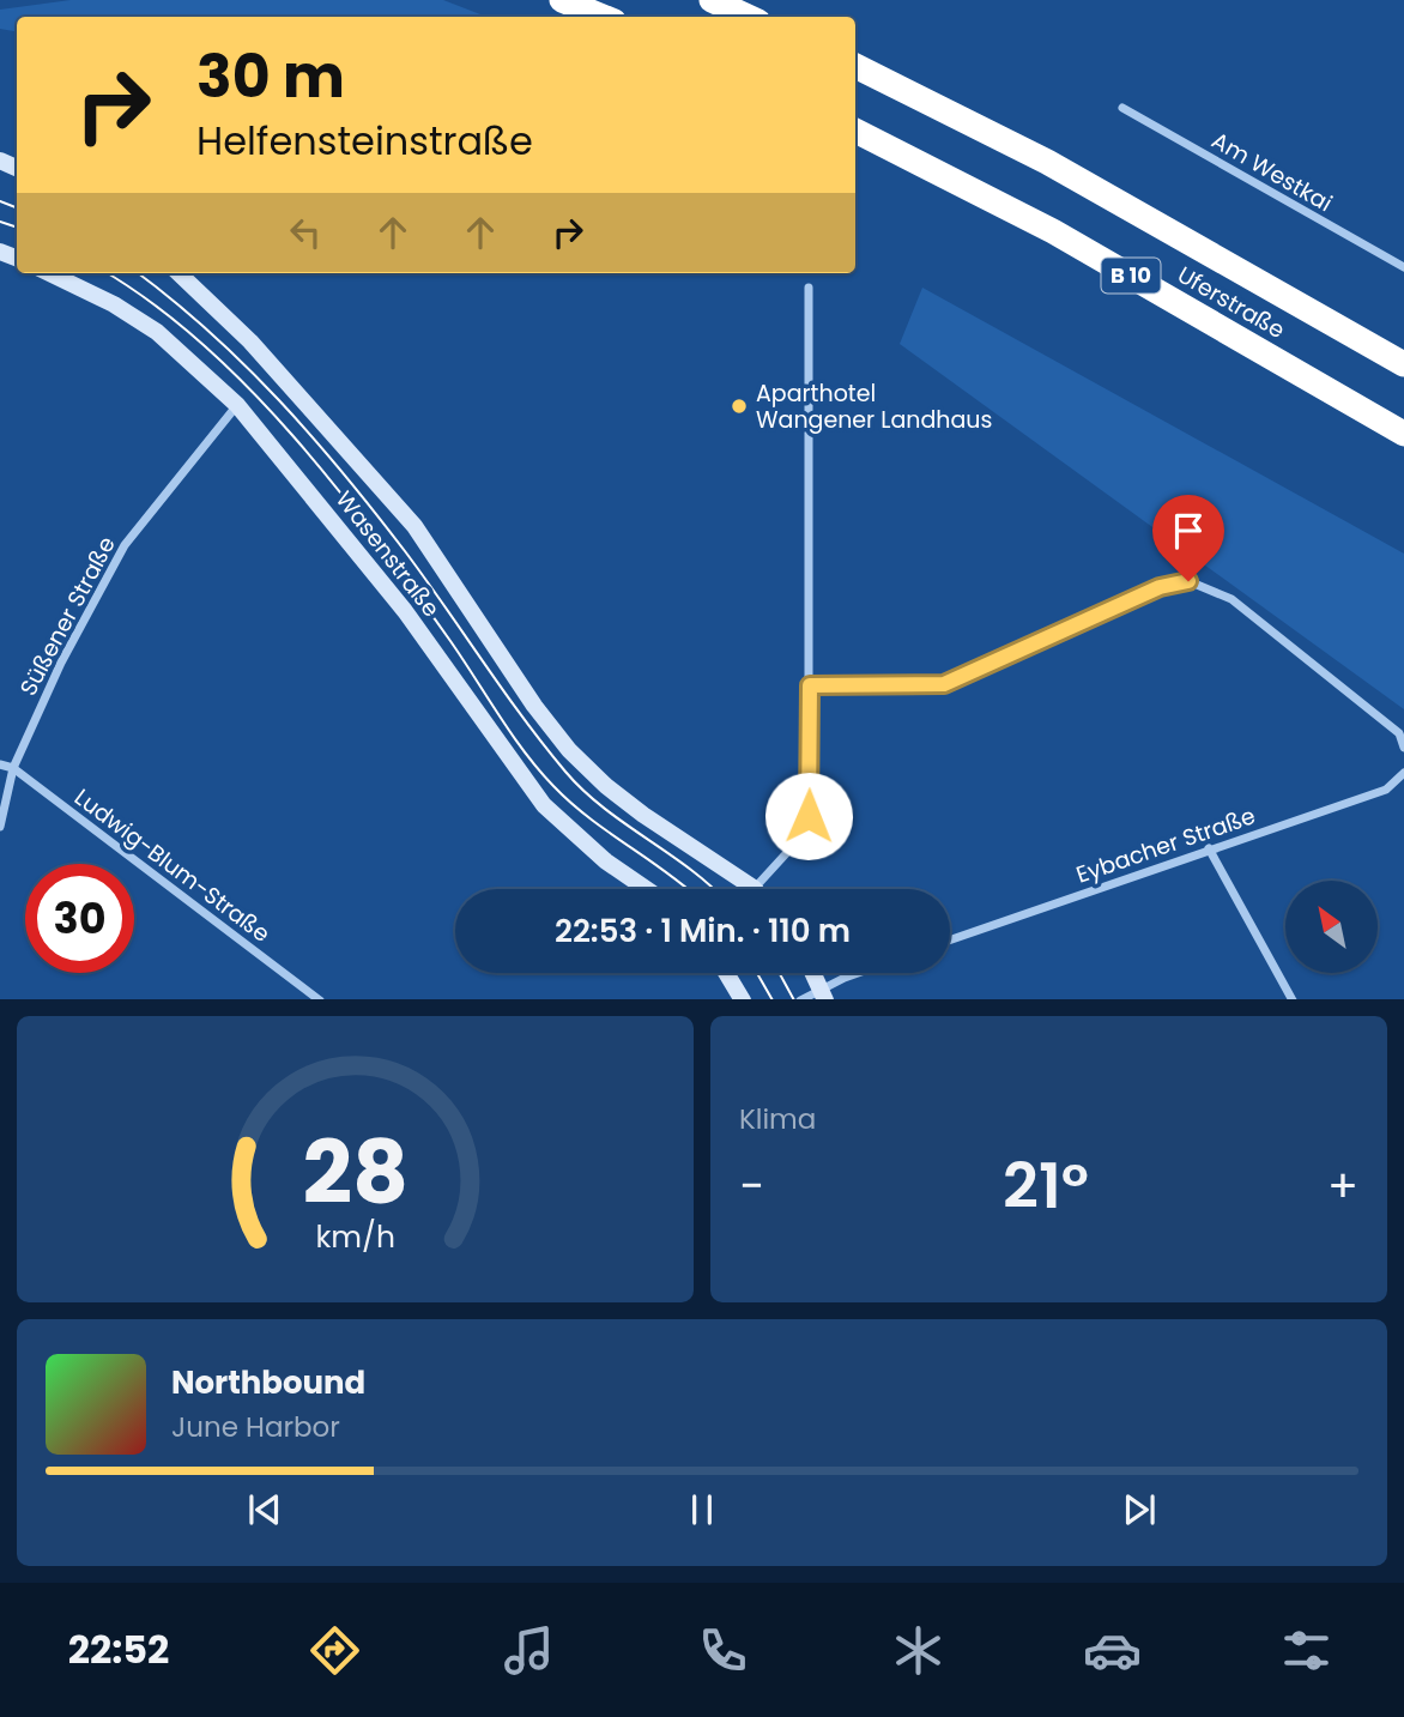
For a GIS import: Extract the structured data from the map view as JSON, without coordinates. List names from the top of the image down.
{
  "streets": {
    "highway": ["B 10", "Uferstraße"],
    "street": [
      "Am Westkai",
      "Wasenstraße",
      "Süßener Straße",
      "Eybacher Straße",
      "Ludwig-Blum-Straße"
    ]
  },
  "crossings": [
    ["Wasenstraße", "Süßener Straße"],
    ["Süßener Straße", "Ludwig-Blum-Straße"]
  ],
  "places": ["Aparthotel Wangener Landhaus"],
  "north": "top left",
  "page": {
    "turn": ["30 m", "Helfensteinstraße"],
    "limit": "30",
    "trip": "22:53 · 1 Min. · 110 m",
    "tile": "Klima",
    "heat": ["−", "21°", "+"],
    "song": ["Northbound", "June Harbor"],
    "tabs": "22:52",
    "gauge": ["28", "km/h"]
  }
}
